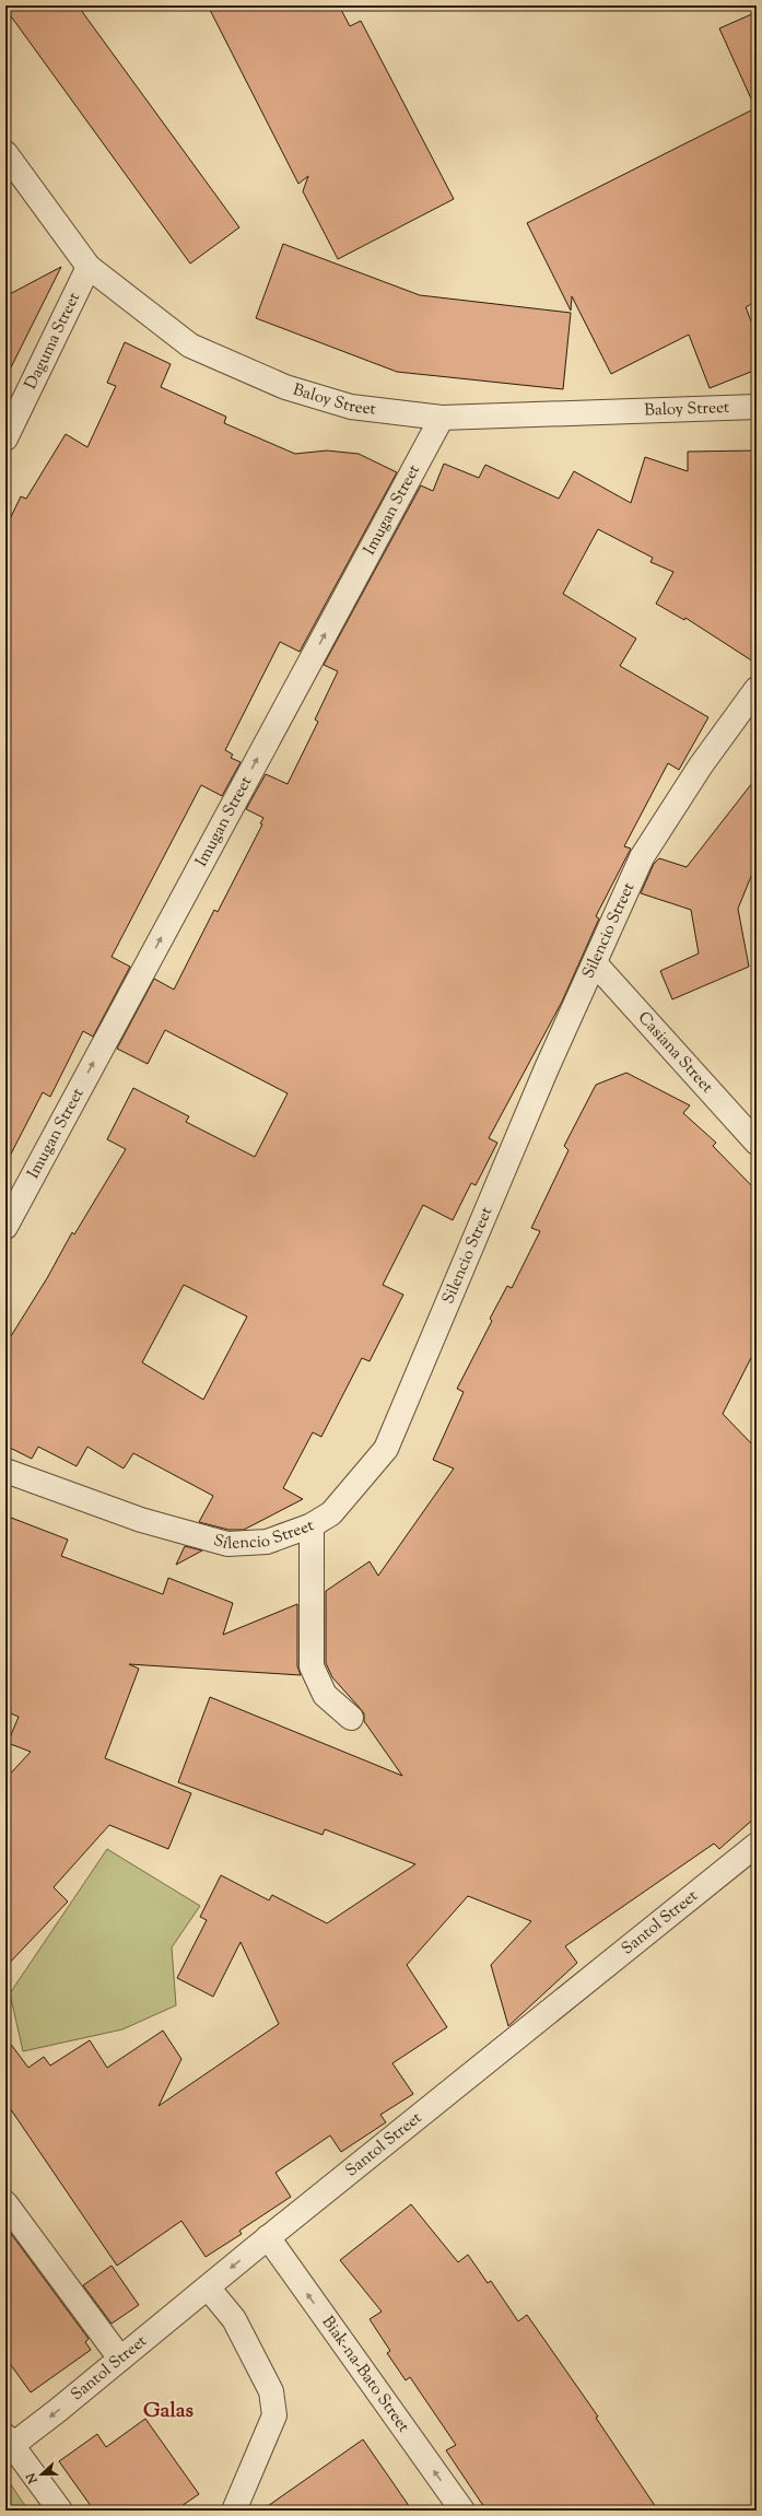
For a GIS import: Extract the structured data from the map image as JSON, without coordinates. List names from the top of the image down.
{
  "streets": {
    "street": [
      "Daguma Street",
      "Baloy Street",
      "Imugan Street",
      "Silencio Street",
      "Casiana Street",
      "Santol Street",
      "Biak-na-Bato Street"
    ]
  },
  "crossings": [
    ["Daguma Street", "Baloy Street"],
    ["Baloy Street", "Imugan Street"],
    ["Silencio Street", "Casiana Street"],
    ["Santol Street", "Biak-na-Bato Street"]
  ],
  "one_way": ["Imugan Street", "Biak-na-Bato Street"],
  "districts": ["Galas"],
  "north": "left"
}
